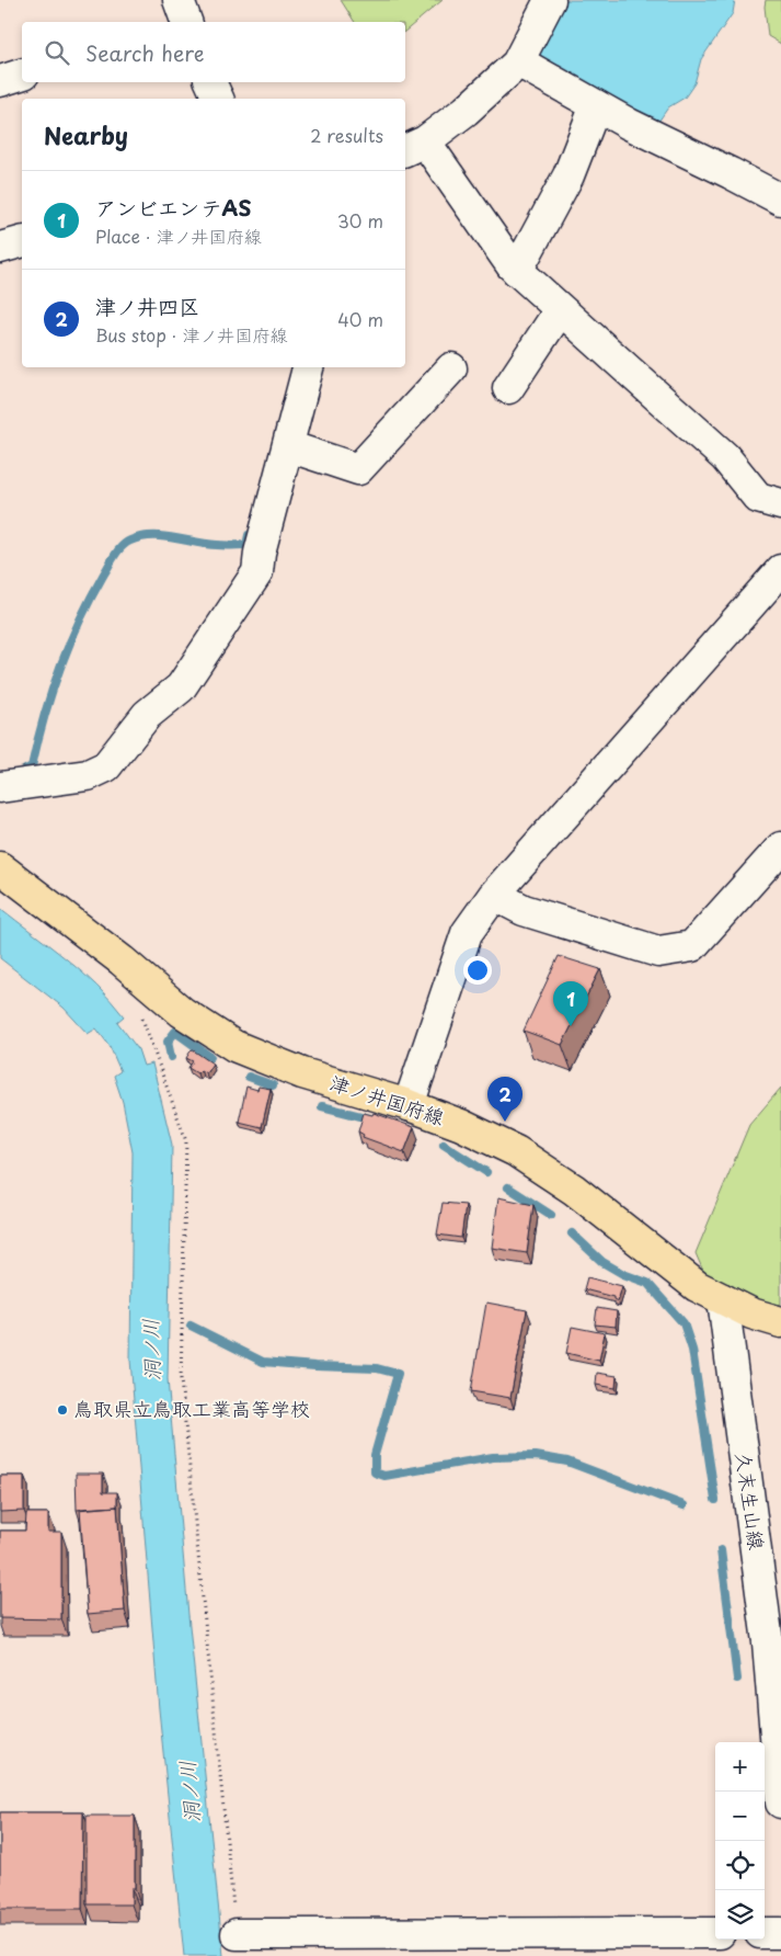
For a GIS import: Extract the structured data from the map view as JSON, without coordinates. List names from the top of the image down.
{
  "streets": {
    "main road": ["津ノ井国府線"],
    "street": ["久末生山線"]
  },
  "crossings": [
    ["津ノ井国府線", "久末生山線"]
  ],
  "water": ["洞ノ川"],
  "places": ["鳥取県立鳥取工業高等学校"],
  "page": {
    "search": "Search here",
    "heading": ["Nearby", "2 results"],
    "list": [
      {
        "mark": "1",
        "name": "アンビエンテAS",
        "note": "Place · 津ノ井国府線",
        "value": "30 m"
      },
      {
        "mark": "2",
        "name": "津ノ井四区",
        "note": "Bus stop · 津ノ井国府線",
        "value": "40 m"
      }
    ],
    "pins": ["1", "2"],
    "map_buttons": ["+", "−"]
  }
}
